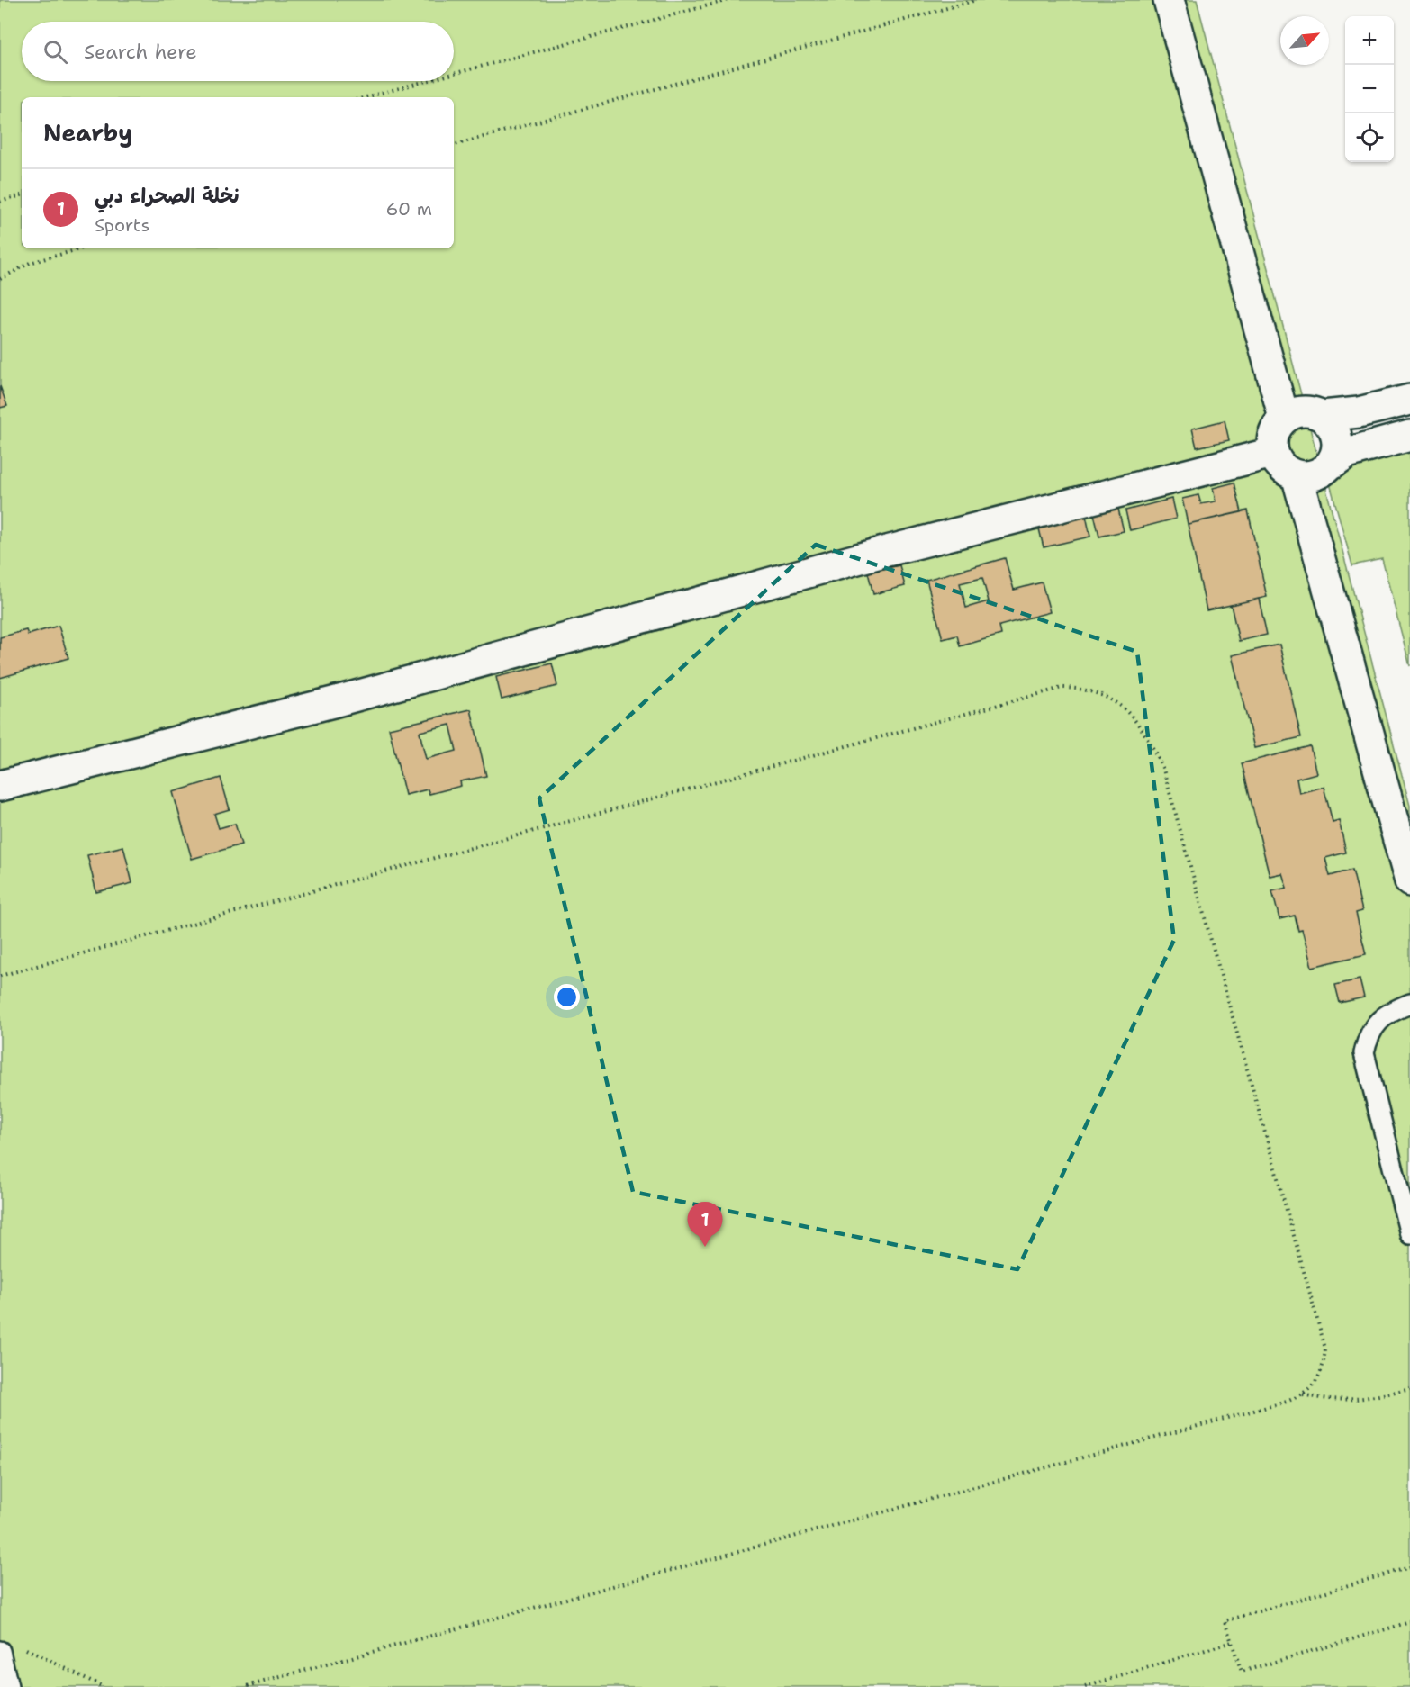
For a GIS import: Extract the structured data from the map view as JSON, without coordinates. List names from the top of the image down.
{
  "north": "top right",
  "page": {
    "map_buttons": ["+", "−"],
    "search": "Search here",
    "heading": "Nearby",
    "list": [
      {
        "mark": "1",
        "name": "نخلة الصحراء دبي",
        "note": "Sports",
        "value": "60 m"
      }
    ],
    "pins": "1"
  }
}
